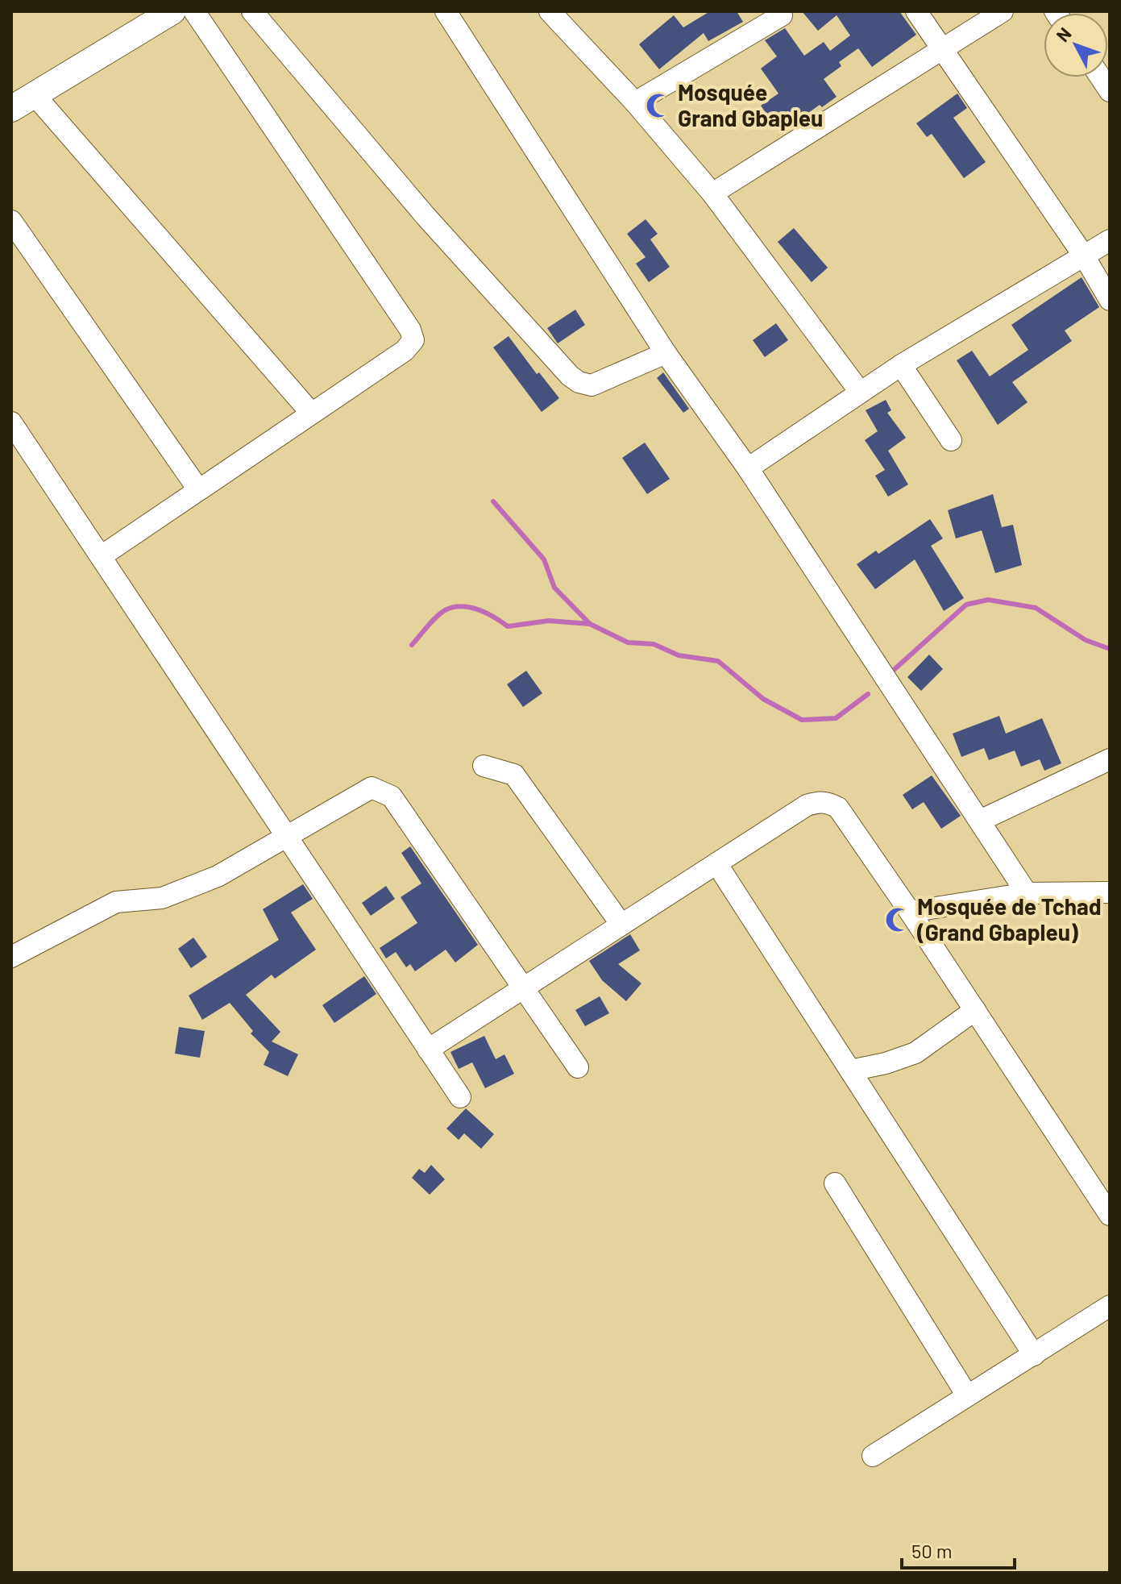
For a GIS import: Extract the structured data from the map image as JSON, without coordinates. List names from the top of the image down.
{
  "places": {
    "mosque": ["Mosquée Grand Gbapleu", "Mosquée de Tchad (Grand Gbapleu)"]
  },
  "scale_bar": "50 m",
  "north": "top left"
}
